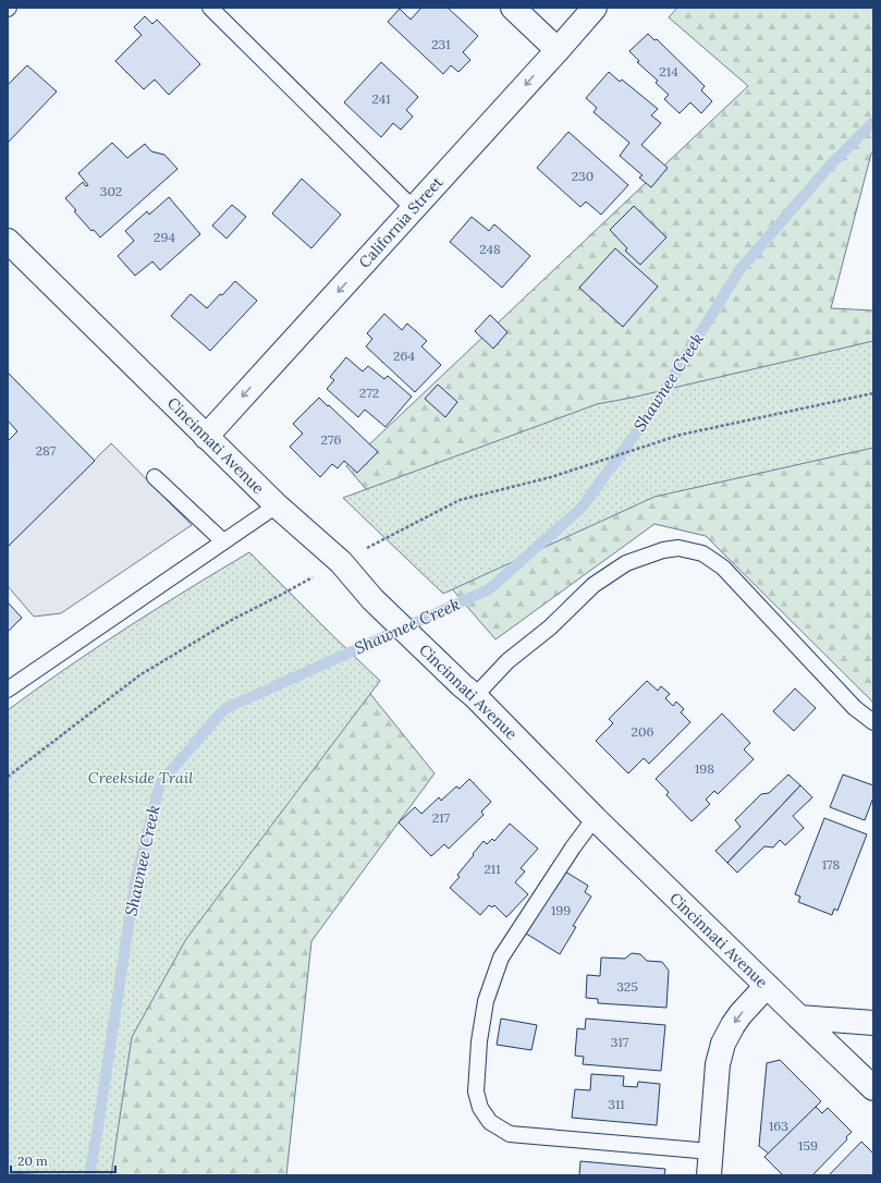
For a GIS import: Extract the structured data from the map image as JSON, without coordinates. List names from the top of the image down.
{
  "streets": {
    "main road": ["California Street", "Cincinnati Avenue"]
  },
  "crossings": [
    ["California Street", "Cincinnati Avenue"]
  ],
  "one_way": ["California Street"],
  "water": ["Shawnee Creek"],
  "parks": ["Creekside Trail"],
  "house_numbers": [
    "231",
    "214",
    "241",
    "230",
    "302",
    "294",
    "248",
    "264",
    "272",
    "276",
    "287",
    "206",
    "198",
    "217",
    "178",
    "211",
    "199",
    "325",
    "317",
    "311",
    "163",
    "159"
  ],
  "scale_bar": "20 m"
}
